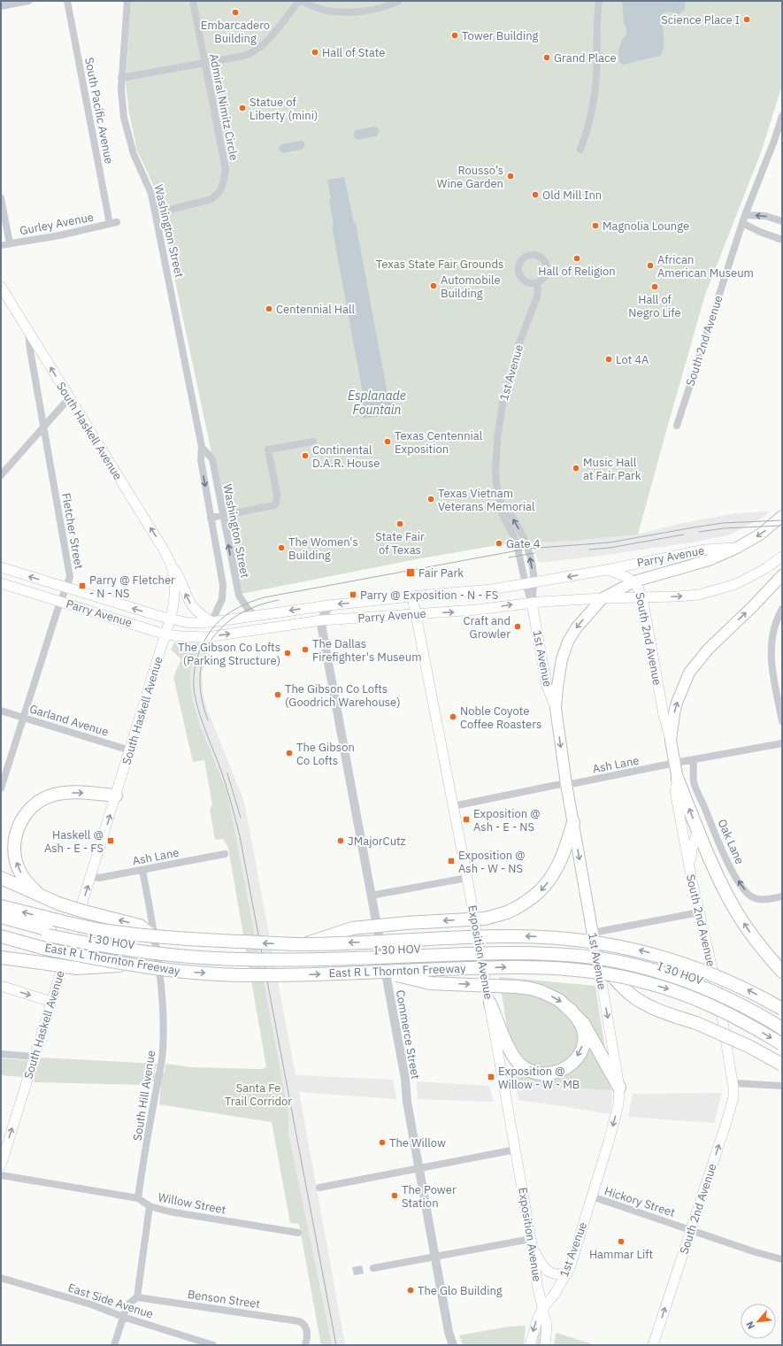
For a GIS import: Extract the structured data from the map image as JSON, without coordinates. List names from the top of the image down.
{
  "streets": {
    "highway": ["I 30 HOV", "East R L Thornton Freeway"],
    "main road": [
      "South 2nd Avenue",
      "1st Avenue",
      "South Haskell Avenue",
      "Parry Avenue",
      "Exposition Avenue"
    ],
    "street": [
      "Admiral Nimitz Circle",
      "South Pacific Avenue",
      "Gurley Avenue",
      "Washington Street",
      "Fletcher Street",
      "Garland Avenue",
      "Ash Lane",
      "Oak Lane",
      "Commerce Street",
      "South Hill Avenue",
      "Hickory Street",
      "Willow Street",
      "Benson Street",
      "East Side Avenue"
    ]
  },
  "crossings": [
    ["Admiral Nimitz Circle", "Washington Street"],
    ["South Pacific Avenue", "Gurley Avenue"],
    ["Washington Street", "Parry Avenue"],
    ["South 2nd Avenue", "Parry Avenue"],
    ["South 2nd Avenue", "Ash Lane"],
    ["South 2nd Avenue", "Hickory Street"],
    ["1st Avenue", "Parry Avenue"],
    ["1st Avenue", "Ash Lane"],
    ["1st Avenue", "Exposition Avenue"],
    ["1st Avenue", "Hickory Street"],
    ["South Haskell Avenue", "Fletcher Street"],
    ["South Haskell Avenue", "Parry Avenue"],
    ["South Haskell Avenue", "Garland Avenue"],
    ["South Haskell Avenue", "Ash Lane"],
    ["Fletcher Street", "Parry Avenue"],
    ["Fletcher Street", "Garland Avenue"],
    ["Parry Avenue", "Exposition Avenue"],
    ["Parry Avenue", "Commerce Street"],
    ["Ash Lane", "Oak Lane"],
    ["Ash Lane", "Exposition Avenue"],
    ["Ash Lane", "South Hill Avenue"],
    ["South Hill Avenue", "Willow Street"]
  ],
  "one_way": ["1st Avenue", "South Haskell Avenue", "Oak Lane"],
  "water": ["Esplanade Fountain"],
  "parks": ["Texas State Fair Grounds", "Santa Fe Trail Corridor"],
  "places": {
    "other": [
      "Embarcadero Building",
      "Science Place I",
      "Tower Building",
      "Hall of State",
      "Grand Place",
      "Statue of Liberty (mini)",
      "Rousso’s Wine Garden",
      "Old Mill Inn",
      "Magnolia Lounge",
      "Hall of Religion",
      "African American Museum",
      "Automobile Building",
      "Hall of Negro Life",
      "Centennial Hall",
      "Lot 4A",
      "Texas Centennial Exposition",
      "Continental D.A.R. House",
      "Music Hall at Fair Park",
      "Texas Vietnam Veterans Memorial",
      "State Fair of Texas",
      "Gate 4",
      "The Women's Building",
      "Craft and Growler",
      "The Dallas Firefighter's Museum",
      "The Gibson Co Lofts (Parking Structure)",
      "The Gibson Co Lofts (Goodrich Warehouse)",
      "Noble Coyote Coffee Roasters",
      "The Gibson Co Lofts",
      "JMajorCutz",
      "The Willow",
      "The Power Station",
      "Hammar Lift",
      "The Glo Building"
    ],
    "transit": [
      "Fair Park",
      "Parry @ Fletcher - N - NS",
      "Parry @ Exposition - N - FS",
      "Exposition @ Ash - E - NS",
      "Haskell @ Ash - E - FS",
      "Exposition @ Ash - W - NS",
      "Exposition @ Willow - W - MB"
    ]
  },
  "north": "bottom left"
}
